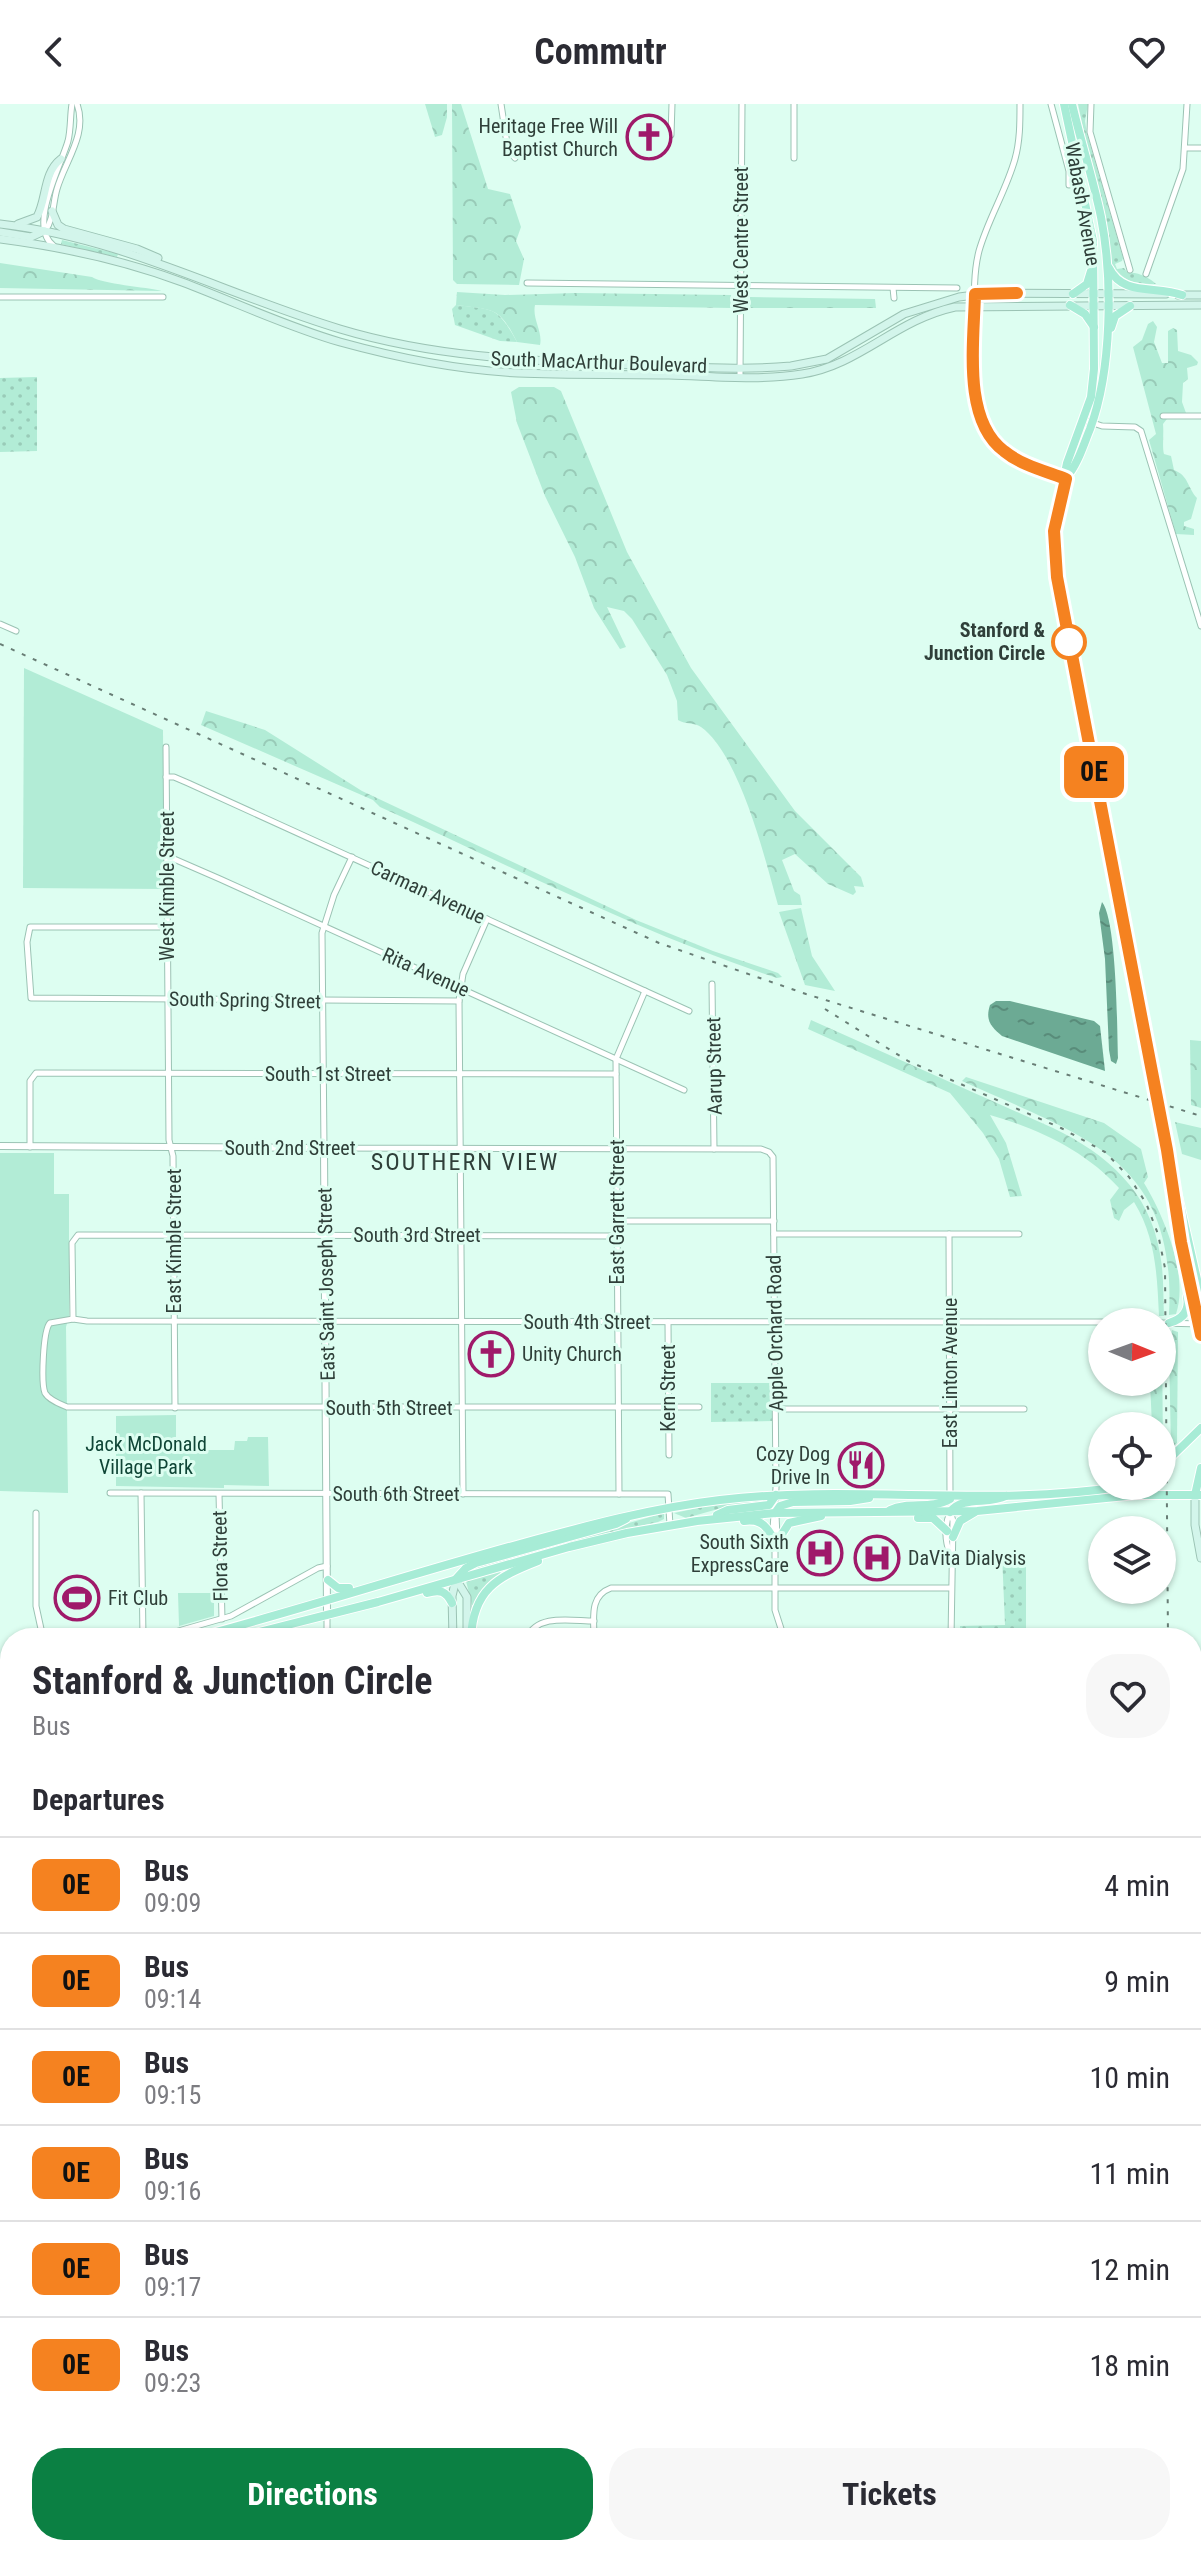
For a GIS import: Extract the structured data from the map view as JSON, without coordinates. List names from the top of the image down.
{
  "streets": {
    "main road": ["Wabash Avenue", "South MacArthur Boulevard"],
    "street": [
      "West Centre Street",
      "West Kimble Street",
      "Carman Avenue",
      "Rita Avenue",
      "South Spring Street",
      "Aarup Street",
      "South 1st Street",
      "South 2nd Street",
      "East Garrett Street",
      "South 3rd Street",
      "East Kimble Street",
      "East Saint Joseph Street",
      "South 4th Street",
      "Apple Orchard Road",
      "East Linton Avenue",
      "Kern Street",
      "South 5th Street",
      "South 6th Street",
      "Flora Street"
    ]
  },
  "crossings": [
    ["Wabash Avenue", "South MacArthur Boulevard"],
    ["West Centre Street", "South MacArthur Boulevard"],
    ["West Kimble Street", "Carman Avenue"],
    ["West Kimble Street", "Rita Avenue"],
    ["West Kimble Street", "South Spring Street"],
    ["West Kimble Street", "South 1st Street"],
    ["West Kimble Street", "East Kimble Street"],
    ["Rita Avenue", "East Garrett Street"],
    ["Rita Avenue", "East Saint Joseph Street"],
    ["South Spring Street", "East Saint Joseph Street"],
    ["Aarup Street", "South 2nd Street"],
    ["South 1st Street", "South 2nd Street"],
    ["South 1st Street", "East Garrett Street"],
    ["South 1st Street", "East Kimble Street"],
    ["South 1st Street", "East Saint Joseph Street"],
    ["South 2nd Street", "East Garrett Street"],
    ["South 2nd Street", "East Kimble Street"],
    ["South 2nd Street", "East Saint Joseph Street"],
    ["South 2nd Street", "Apple Orchard Road"],
    ["East Garrett Street", "South 3rd Street"],
    ["East Garrett Street", "South 4th Street"],
    ["East Garrett Street", "South 5th Street"],
    ["East Garrett Street", "South 6th Street"],
    ["South 3rd Street", "East Kimble Street"],
    ["South 3rd Street", "East Saint Joseph Street"],
    ["South 3rd Street", "South 4th Street"],
    ["South 3rd Street", "South 5th Street"],
    ["East Kimble Street", "South 4th Street"],
    ["East Kimble Street", "South 5th Street"],
    ["East Saint Joseph Street", "South 4th Street"],
    ["East Saint Joseph Street", "South 5th Street"],
    ["East Saint Joseph Street", "South 6th Street"],
    ["South 4th Street", "Apple Orchard Road"],
    ["South 4th Street", "East Linton Avenue"],
    ["South 4th Street", "Kern Street"],
    ["South 4th Street", "South 5th Street"],
    ["Kern Street", "South 5th Street"],
    ["South 6th Street", "Flora Street"]
  ],
  "districts": ["SOUTHERN VIEW"],
  "parks": ["Jack McDonald Village Park"],
  "places": {
    "church": ["Heritage Free Will Baptist Church", "Unity Church"],
    "other": ["Stanford & Junction Circle"],
    "restaurant": ["Cozy Dog Drive In"],
    "hospital": ["South Sixth ExpressCare", "DaVita Dialysis"],
    "sports": ["Fit Club"]
  },
  "lines": ["bus line 0E"],
  "north": "right",
  "page": {
    "header": "Commutr",
    "on_map": "0E",
    "heading": [
      ["Stanford & Junction Circle", "Bus"],
      "Departures"
    ],
    "list": [
      {
        "mark": "0E",
        "name": "Bus",
        "note": "09:09",
        "value": "4 min"
      },
      {
        "mark": "0E",
        "name": "Bus",
        "note": "09:14",
        "value": "9 min"
      },
      {
        "mark": "0E",
        "name": "Bus",
        "note": "09:15",
        "value": "10 min"
      },
      {
        "mark": "0E",
        "name": "Bus",
        "note": "09:16",
        "value": "11 min"
      },
      {
        "mark": "0E",
        "name": "Bus",
        "note": "09:17",
        "value": "12 min"
      },
      {
        "mark": "0E",
        "name": "Bus",
        "note": "09:23",
        "value": "18 min"
      }
    ],
    "buttons": ["Directions", "Tickets"]
  }
}
